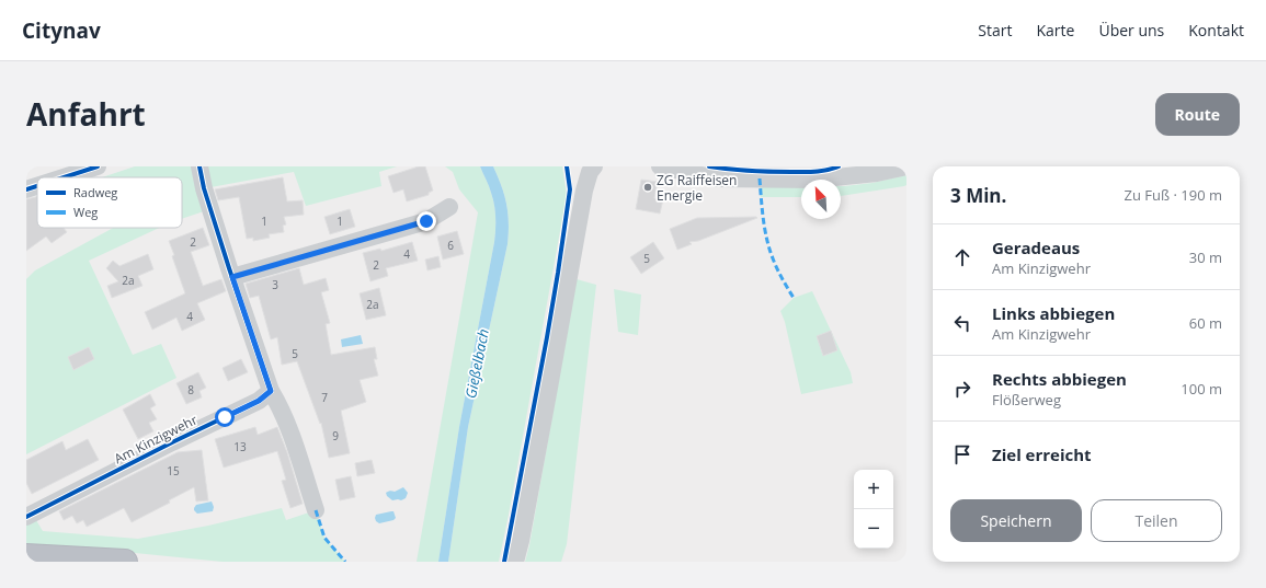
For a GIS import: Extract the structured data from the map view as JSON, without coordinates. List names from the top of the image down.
{
  "streets": {
    "street": ["Am Kinzigwehr"]
  },
  "water": ["Gießelbach"],
  "places": ["ZG Raiffeisen Energie"],
  "house_numbers": [
    "1",
    "1",
    "2",
    "6",
    "4",
    "5",
    "2",
    "2a",
    "3",
    "2a",
    "4",
    "5",
    "8",
    "7",
    "9",
    "13",
    "15"
  ],
  "legend": ["Radweg", "Weg"],
  "north": "top left",
  "page": {
    "header": "Citynav",
    "nav": [
      "Start",
      "Karte",
      "Über uns",
      "Kontakt"
    ],
    "title": "Anfahrt",
    "buttons": [
      "Route",
      ["Speichern", "Teilen"]
    ],
    "heading": ["3 Min.", "Zu Fuß · 190 m"],
    "list": [
      ["Geradeaus", "Am Kinzigwehr", "30 m"],
      ["Links abbiegen", "Am Kinzigwehr", "60 m"],
      ["Rechts abbiegen", "Flößerweg", "100 m"],
      "Ziel erreicht"
    ],
    "map_buttons": ["+", "−"]
  }
}
